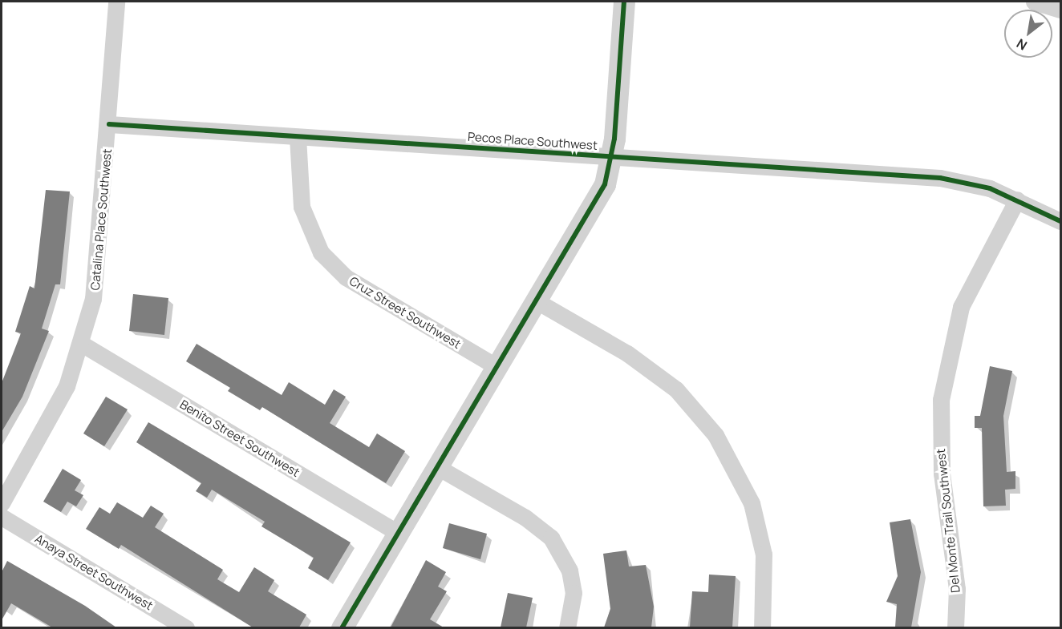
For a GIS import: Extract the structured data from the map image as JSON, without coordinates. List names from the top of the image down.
{
  "streets": {
    "street": [
      "Pecos Place Southwest",
      "Catalina Place Southwest",
      "Cruz Street Southwest",
      "Benito Street Southwest",
      "Del Monte Trail Southwest",
      "Anaya Street Southwest"
    ]
  },
  "crossings": [
    ["Pecos Place Southwest", "Catalina Place Southwest"],
    ["Pecos Place Southwest", "Cruz Street Southwest"],
    ["Pecos Place Southwest", "Del Monte Trail Southwest"],
    ["Catalina Place Southwest", "Benito Street Southwest"]
  ],
  "north": "bottom left"
}
